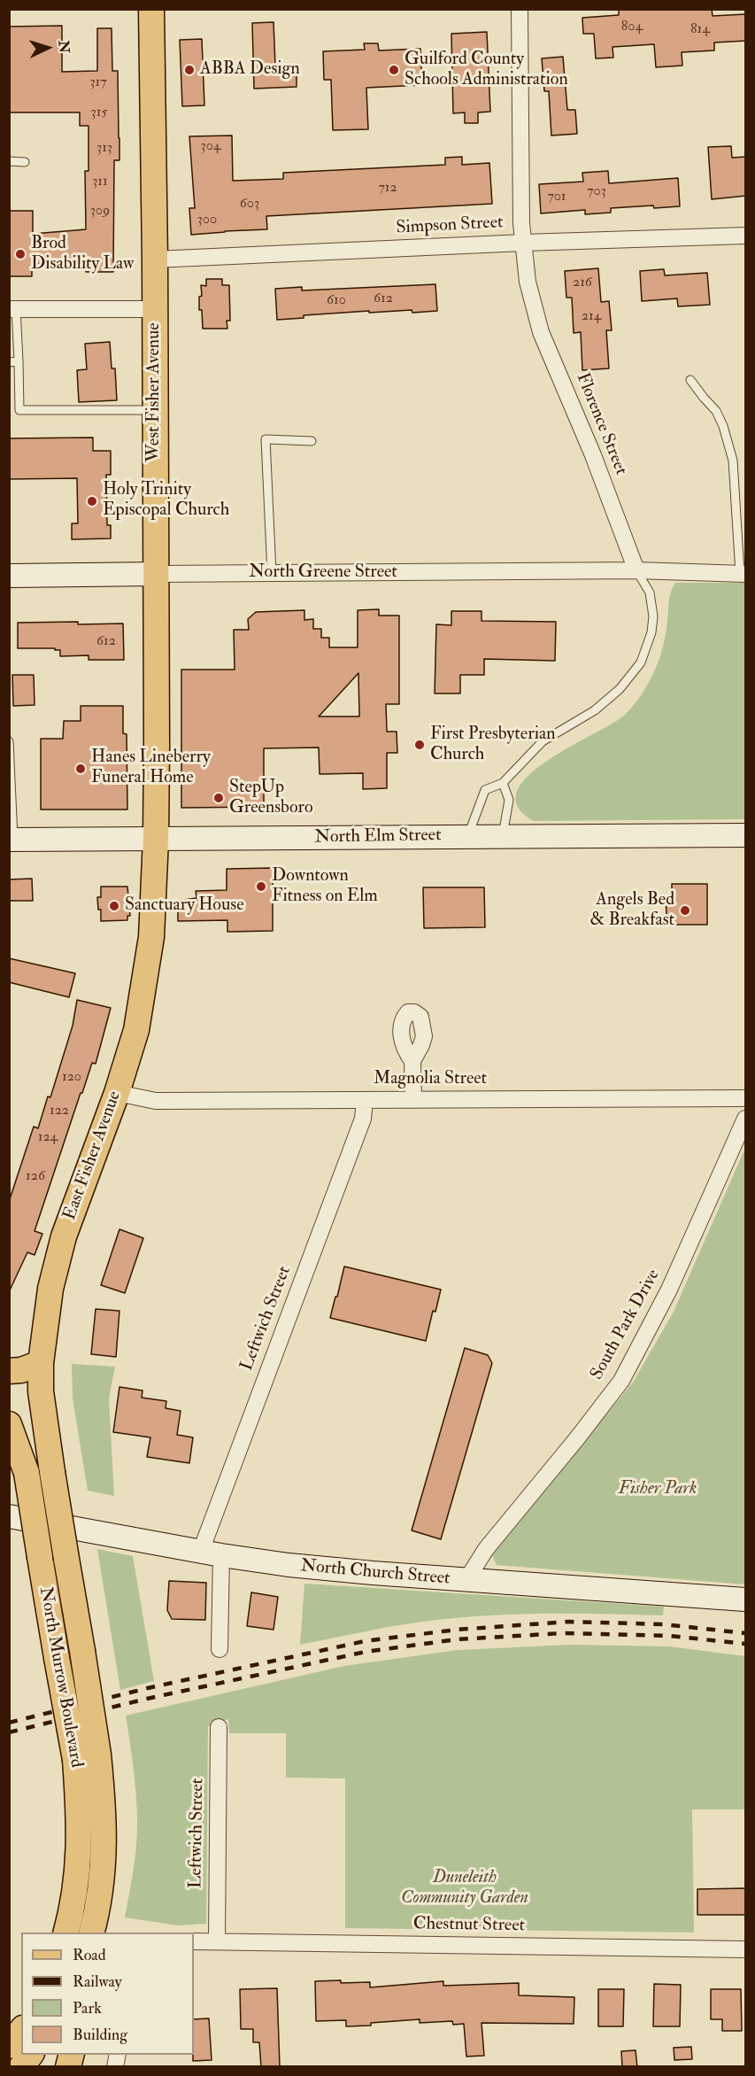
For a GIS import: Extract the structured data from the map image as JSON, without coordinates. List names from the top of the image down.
{
  "streets": {
    "main road": ["West Fisher Avenue", "East Fisher Avenue", "North Murrow Boulevard"],
    "street": [
      "Simpson Street",
      "Florence Street",
      "North Greene Street",
      "North Elm Street",
      "Magnolia Street",
      "Leftwich Street",
      "South Park Drive",
      "North Church Street",
      "Chestnut Street"
    ]
  },
  "crossings": [
    ["Simpson Street", "West Fisher Avenue"],
    ["Simpson Street", "Florence Street"],
    ["West Fisher Avenue", "North Greene Street"],
    ["West Fisher Avenue", "North Elm Street"],
    ["West Fisher Avenue", "East Fisher Avenue"],
    ["Florence Street", "North Greene Street"],
    ["Florence Street", "North Elm Street"],
    ["North Elm Street", "East Fisher Avenue"],
    ["Magnolia Street", "East Fisher Avenue"],
    ["Magnolia Street", "Leftwich Street"],
    ["East Fisher Avenue", "North Murrow Boulevard"],
    ["Leftwich Street", "North Church Street"],
    ["Leftwich Street", "Chestnut Street"],
    ["South Park Drive", "North Church Street"]
  ],
  "parks": ["Fisher Park", "Duneleith Community Garden"],
  "places": [
    "ABBA Design",
    "Guilford County Schools Administration",
    "Brod Disability Law",
    "Holy Trinity Episcopal Church",
    "First Presbyterian Church",
    "Hanes Lineberry Funeral Home",
    "StepUp Greensboro",
    "Downtown Fitness on Elm",
    "Sanctuary House",
    "Angels Bed & Breakfast"
  ],
  "house_numbers": [
    "804",
    "814",
    "317",
    "315",
    "304",
    "313",
    "311",
    "712",
    "703",
    "701",
    "603",
    "309",
    "300",
    "216",
    "612",
    "610",
    "214",
    "612",
    "120",
    "122",
    "124",
    "126"
  ],
  "legend": [
    "Road",
    "Railway",
    "Park",
    "Building"
  ],
  "north": "right"
}
